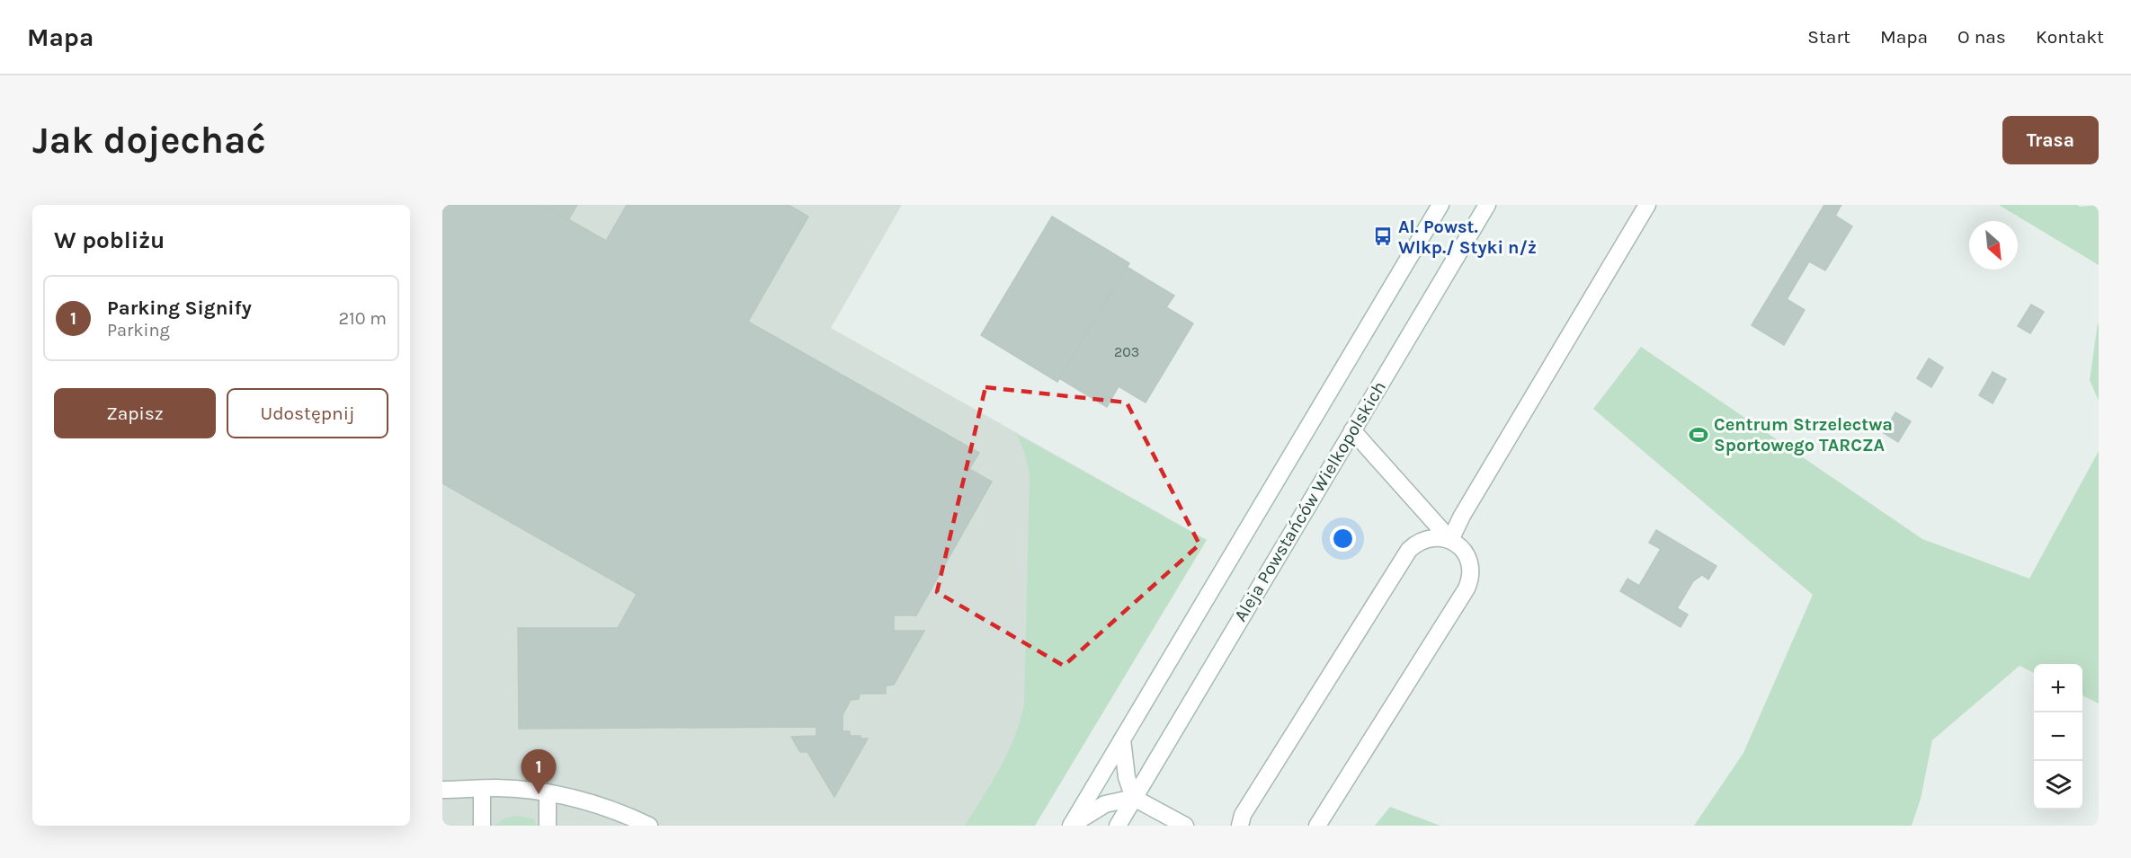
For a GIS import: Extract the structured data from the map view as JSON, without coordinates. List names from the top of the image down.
{
  "streets": {
    "main road": ["Aleja Powstańców Wielkopolskich"]
  },
  "places": {
    "bus stop": ["Al. Powst. Wlkp./ Styki n/ż"],
    "sports": ["Centrum Strzelectwa Sportowego TARCZA"]
  },
  "house_numbers": ["203"],
  "north": "bottom right",
  "page": {
    "header": "Mapa",
    "nav": [
      "Start",
      "Mapa",
      "O nas",
      "Kontakt"
    ],
    "buttons": [
      "Trasa",
      ["Zapisz", "Udostępnij"]
    ],
    "title": "Jak dojechać",
    "heading": "W pobliżu",
    "list": [
      {
        "mark": "1",
        "name": "Parking Signify",
        "note": "Parking",
        "value": "210 m"
      }
    ],
    "map_buttons": ["+", "−"],
    "pins": "1"
  }
}
